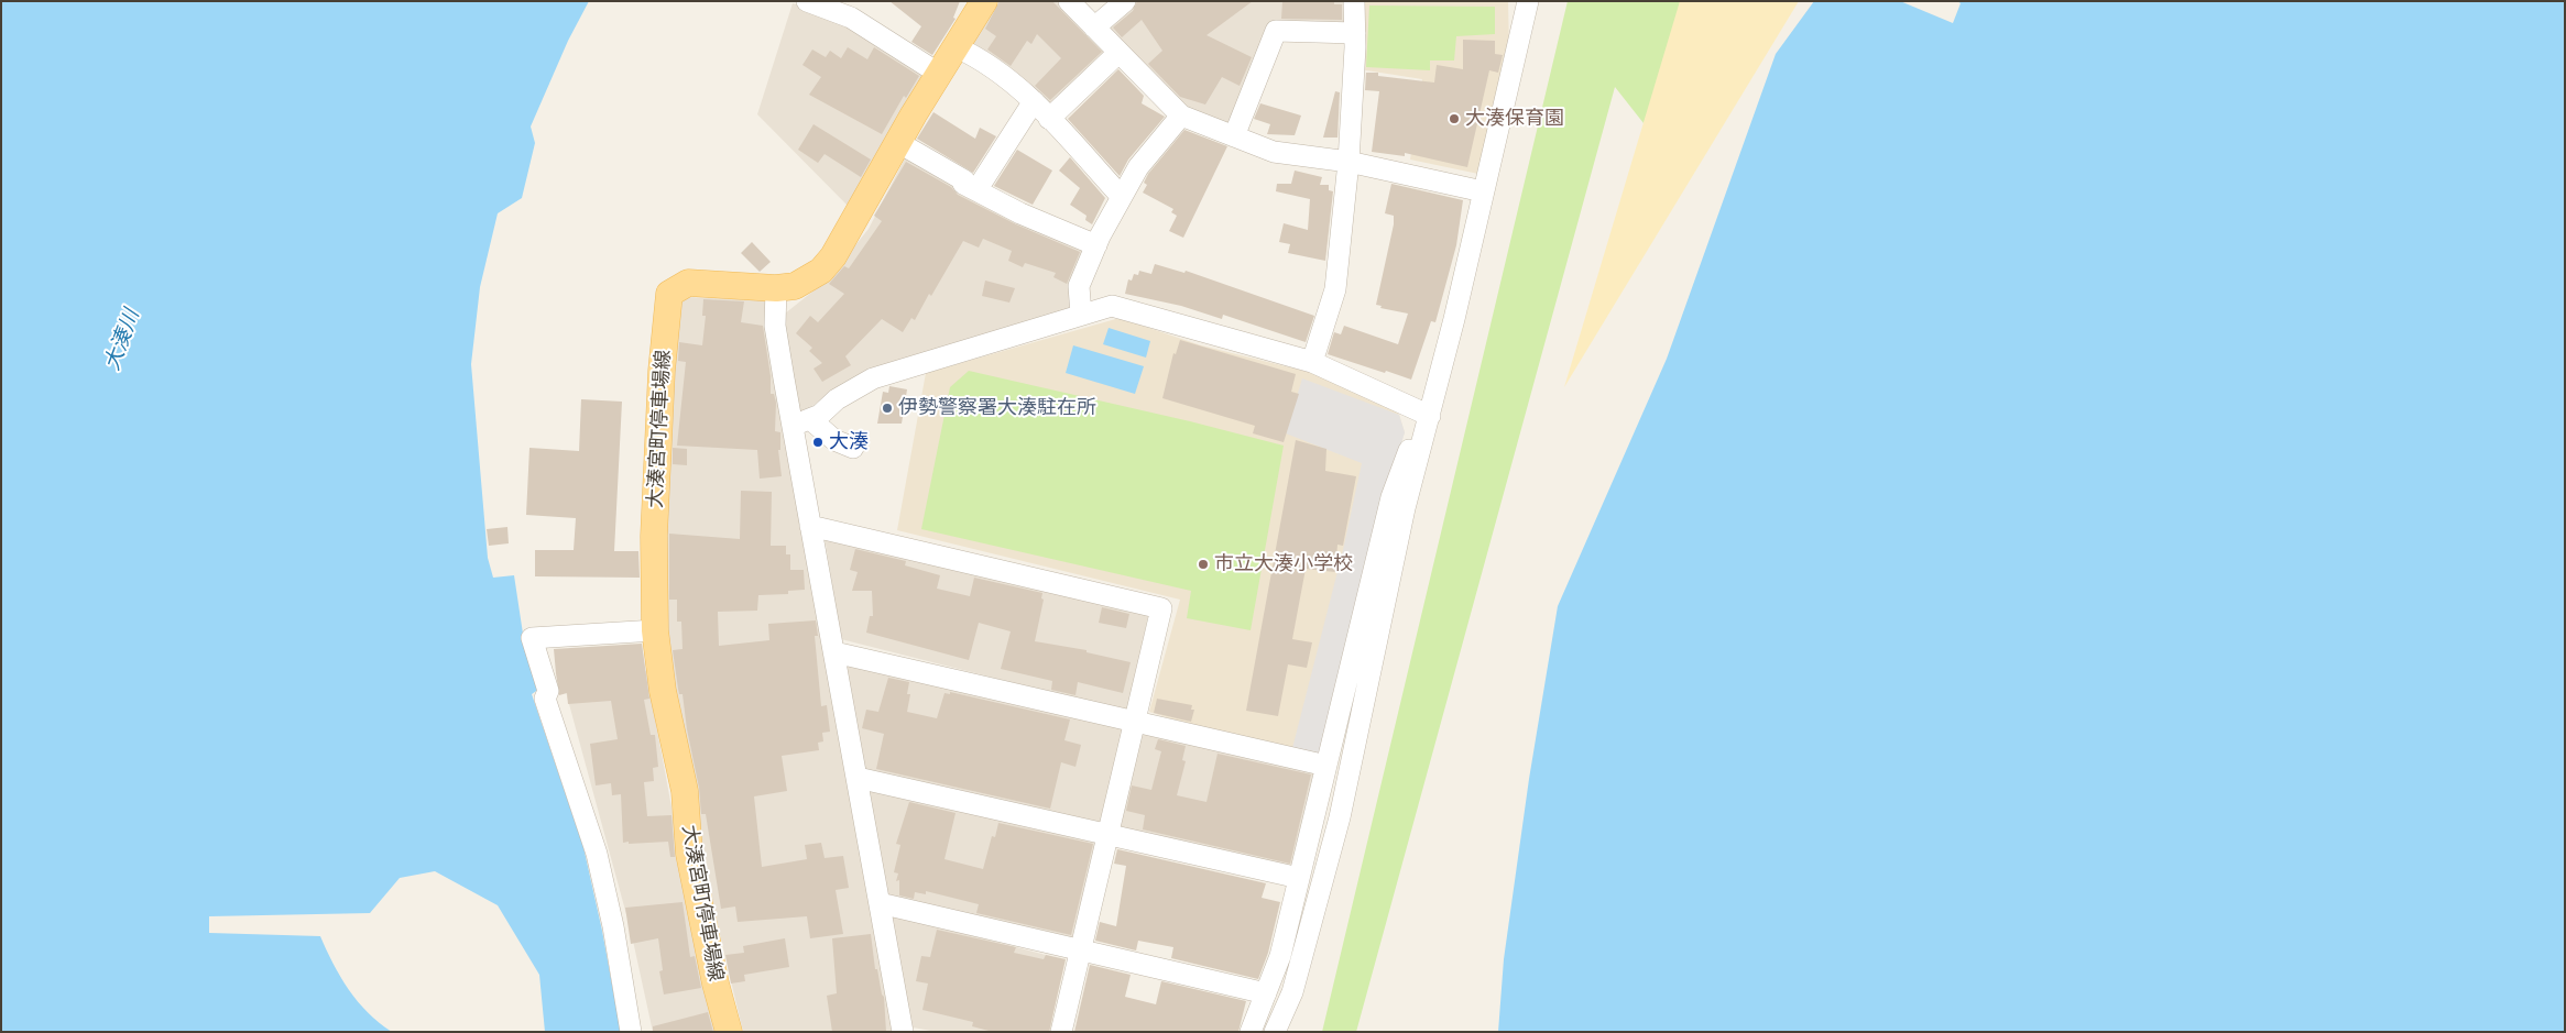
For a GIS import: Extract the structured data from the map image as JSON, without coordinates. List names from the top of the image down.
{
  "streets": {
    "main road": ["大湊宮町停車場線"]
  },
  "water": ["大湊川"],
  "places": [
    "大湊保育園",
    "伊勢警察署大湊駐在所",
    "大湊",
    "市立大湊小学校"
  ]
}
